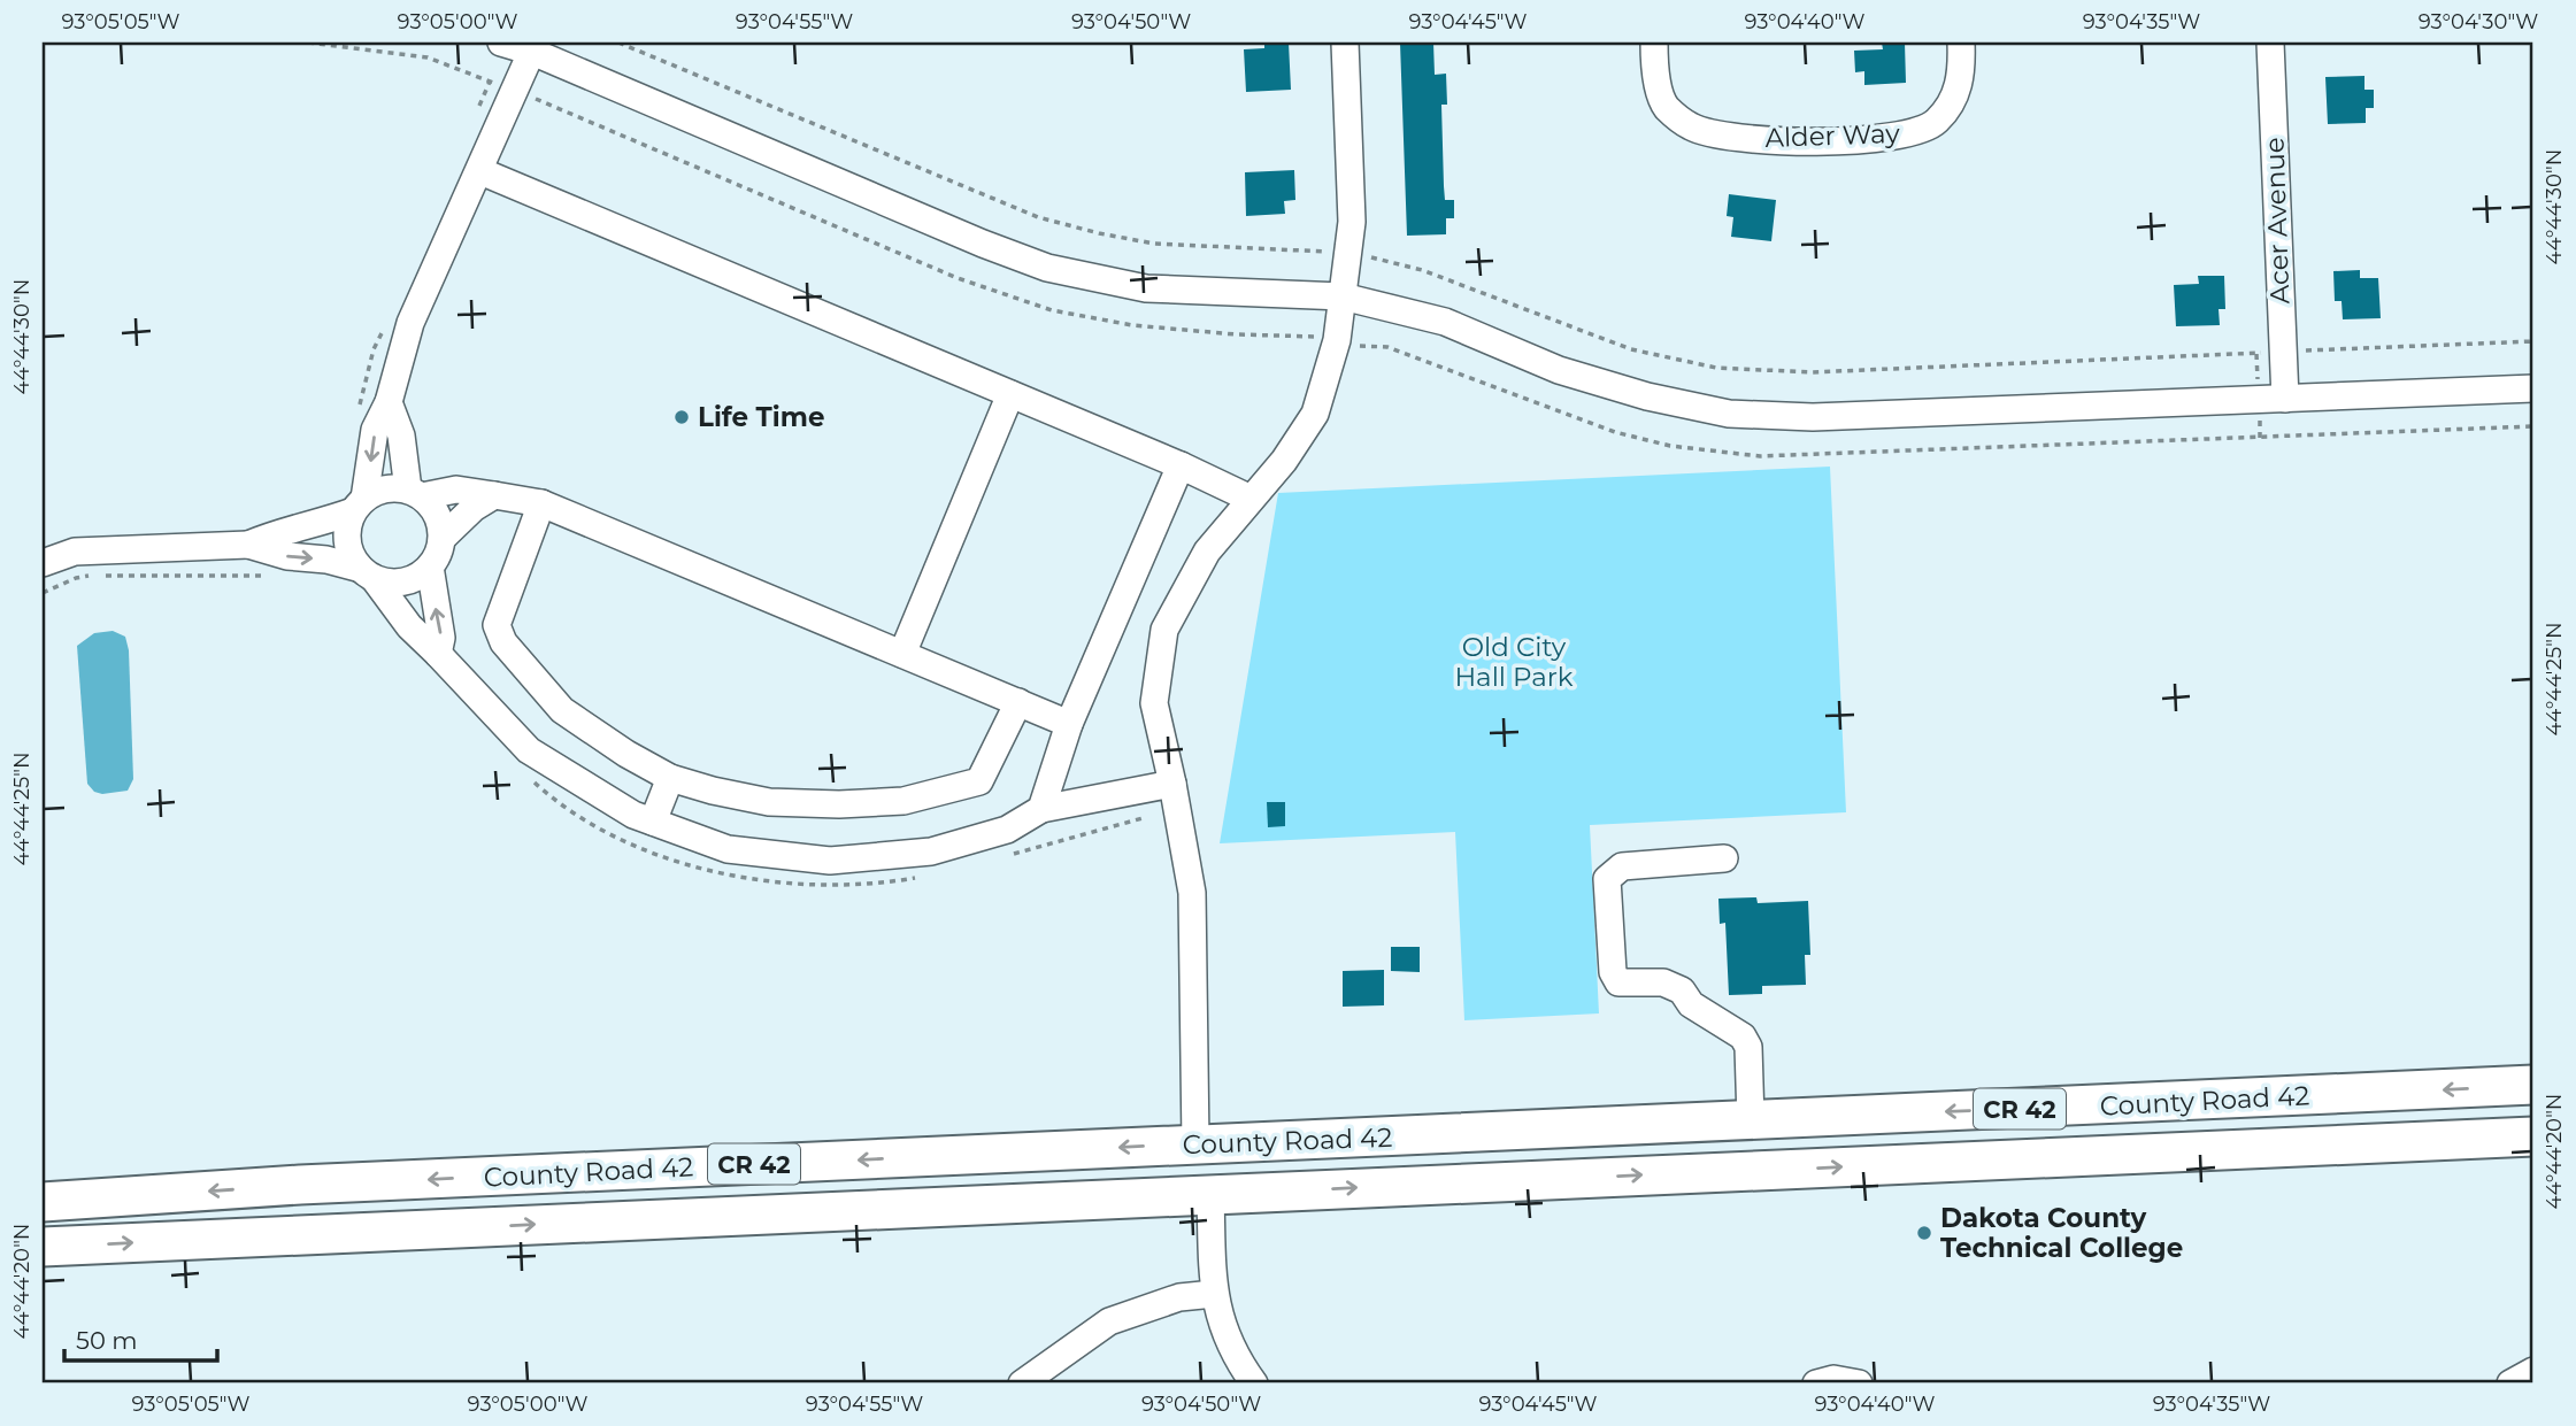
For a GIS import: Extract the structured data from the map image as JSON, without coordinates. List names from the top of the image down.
{
  "streets": {
    "highway": ["County Road 42", "CR 42"],
    "street": ["Alder Way", "Acer Avenue"]
  },
  "parks": ["Old City Hall Park"],
  "places": ["Life Time", "Dakota County Technical College"],
  "scale_bar": "50 m",
  "coordinates": [
    "93°05'05\"W",
    "93°05'00\"W",
    "93°04'55\"W",
    "93°04'50\"W",
    "93°04'45\"W",
    "93°04'40\"W",
    "93°04'35\"W",
    "93°04'30\"W",
    "44°44'30\"N",
    "44°44'25\"N",
    "44°44'20\"N"
  ]
}
